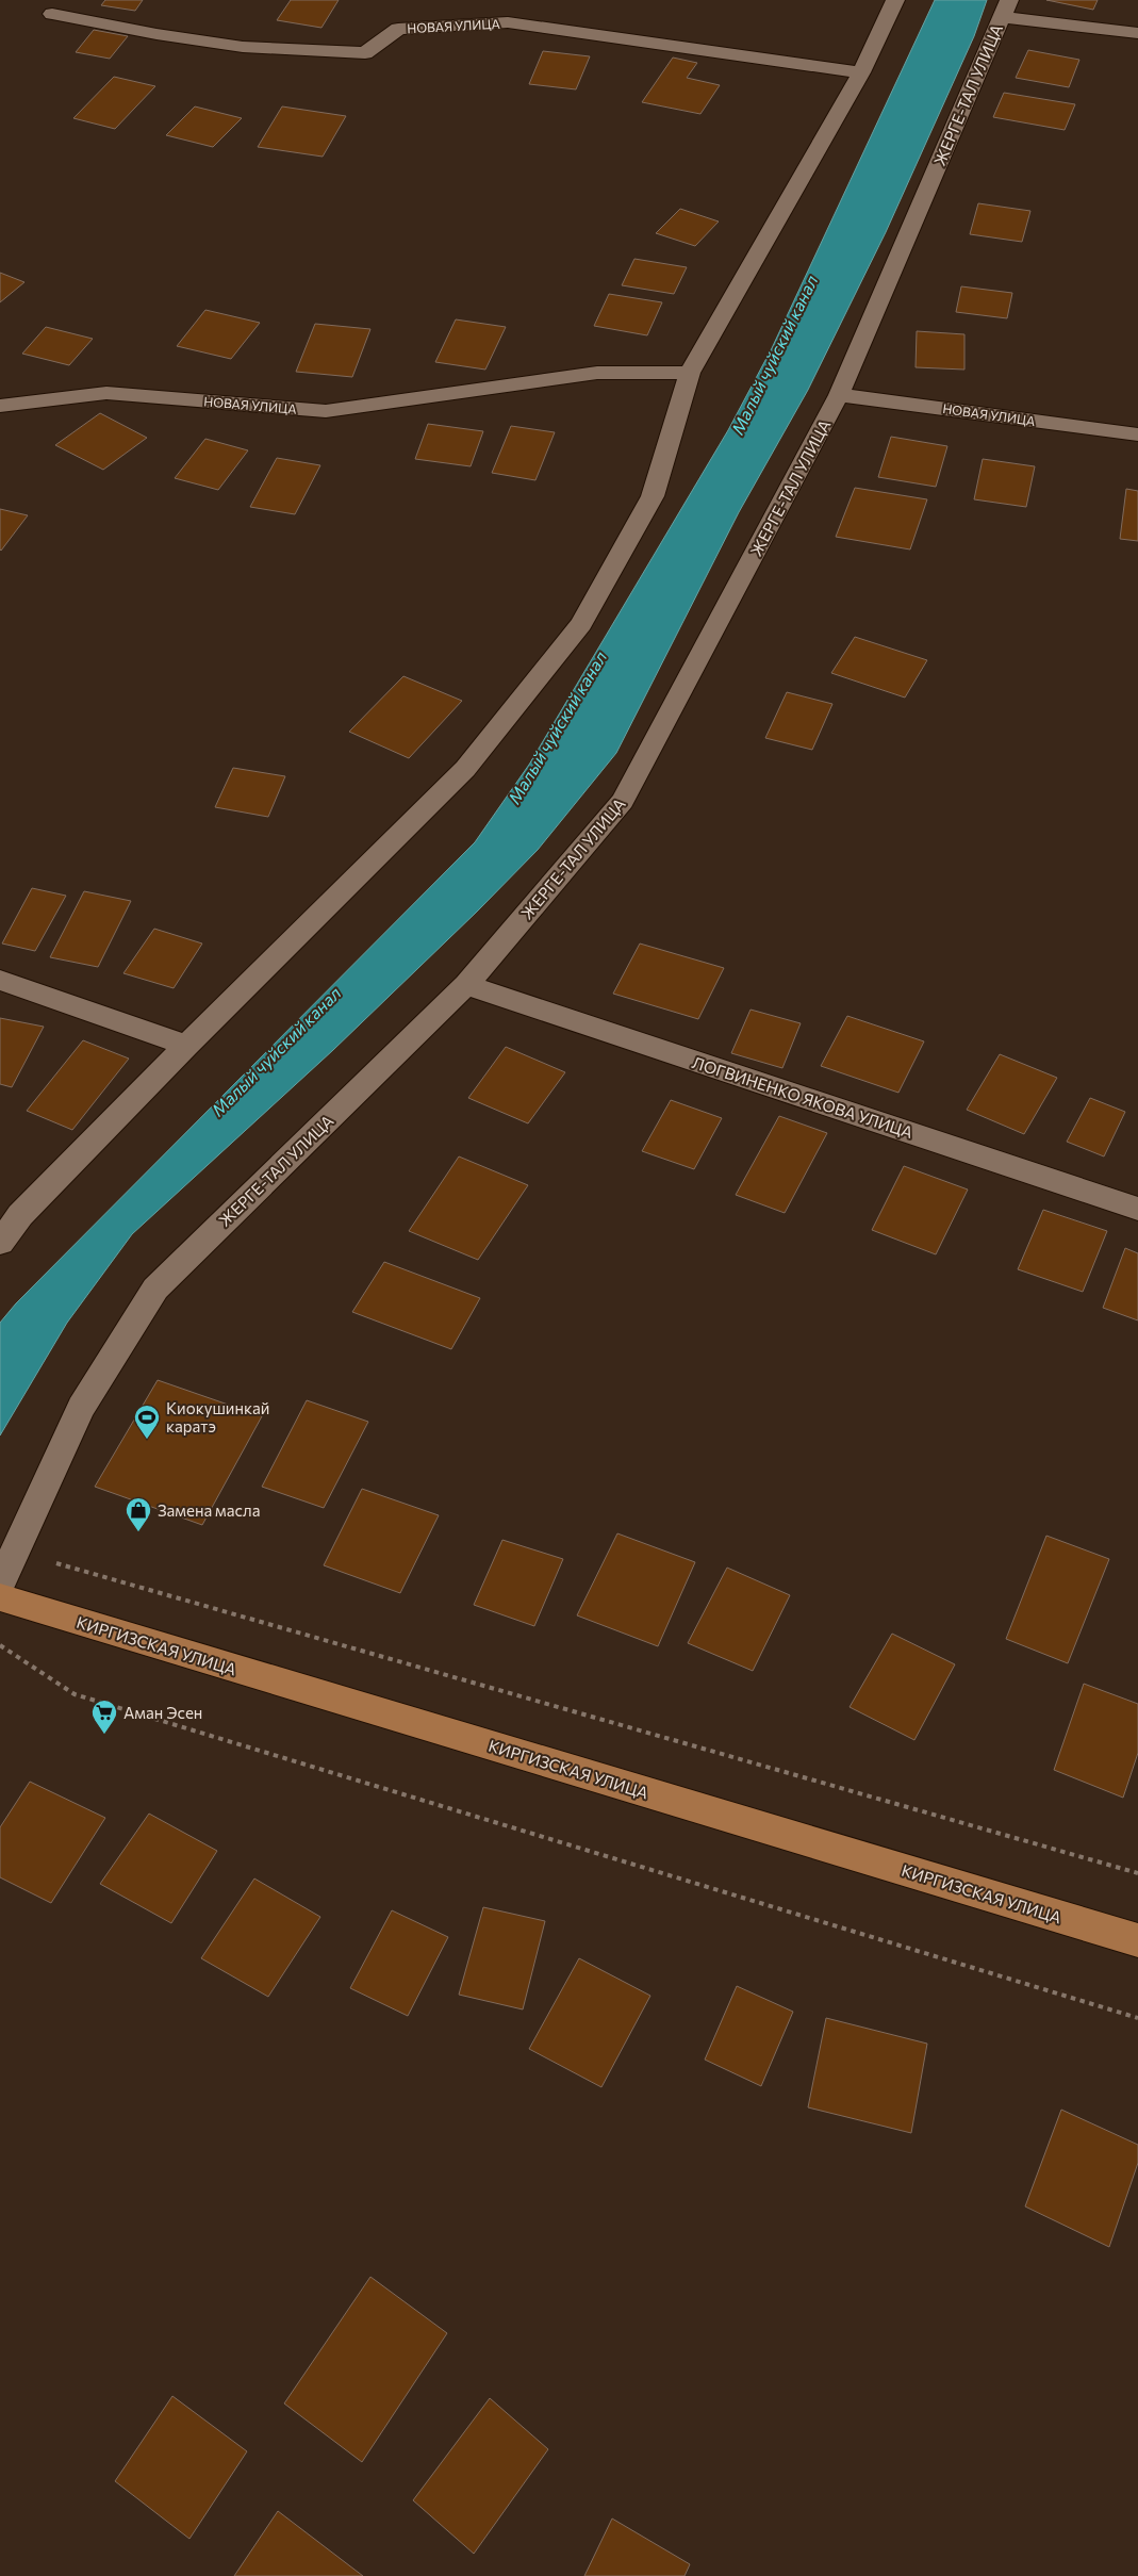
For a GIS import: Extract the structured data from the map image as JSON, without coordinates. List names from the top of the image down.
{
  "streets": {
    "main road": ["КИРГИЗСКАЯ УЛИЦА"],
    "street": ["НОВАЯ УЛИЦА", "ЖЕРГЕ-ТАЛ УЛИЦА", "ЛОГВИНЕНКО ЯКОВА УЛИЦА"]
  },
  "crossings": [
    ["НОВАЯ УЛИЦА", "ЖЕРГЕ-ТАЛ УЛИЦА"],
    ["ЖЕРГЕ-ТАЛ УЛИЦА", "ЛОГВИНЕНКО ЯКОВА УЛИЦА"]
  ],
  "water": ["Малый чуйский канал"],
  "places": {
    "sports": ["Киокушинкай каратэ"],
    "shop": ["Замена масла"],
    "supermarket": ["Аман Эсен"]
  }
}
